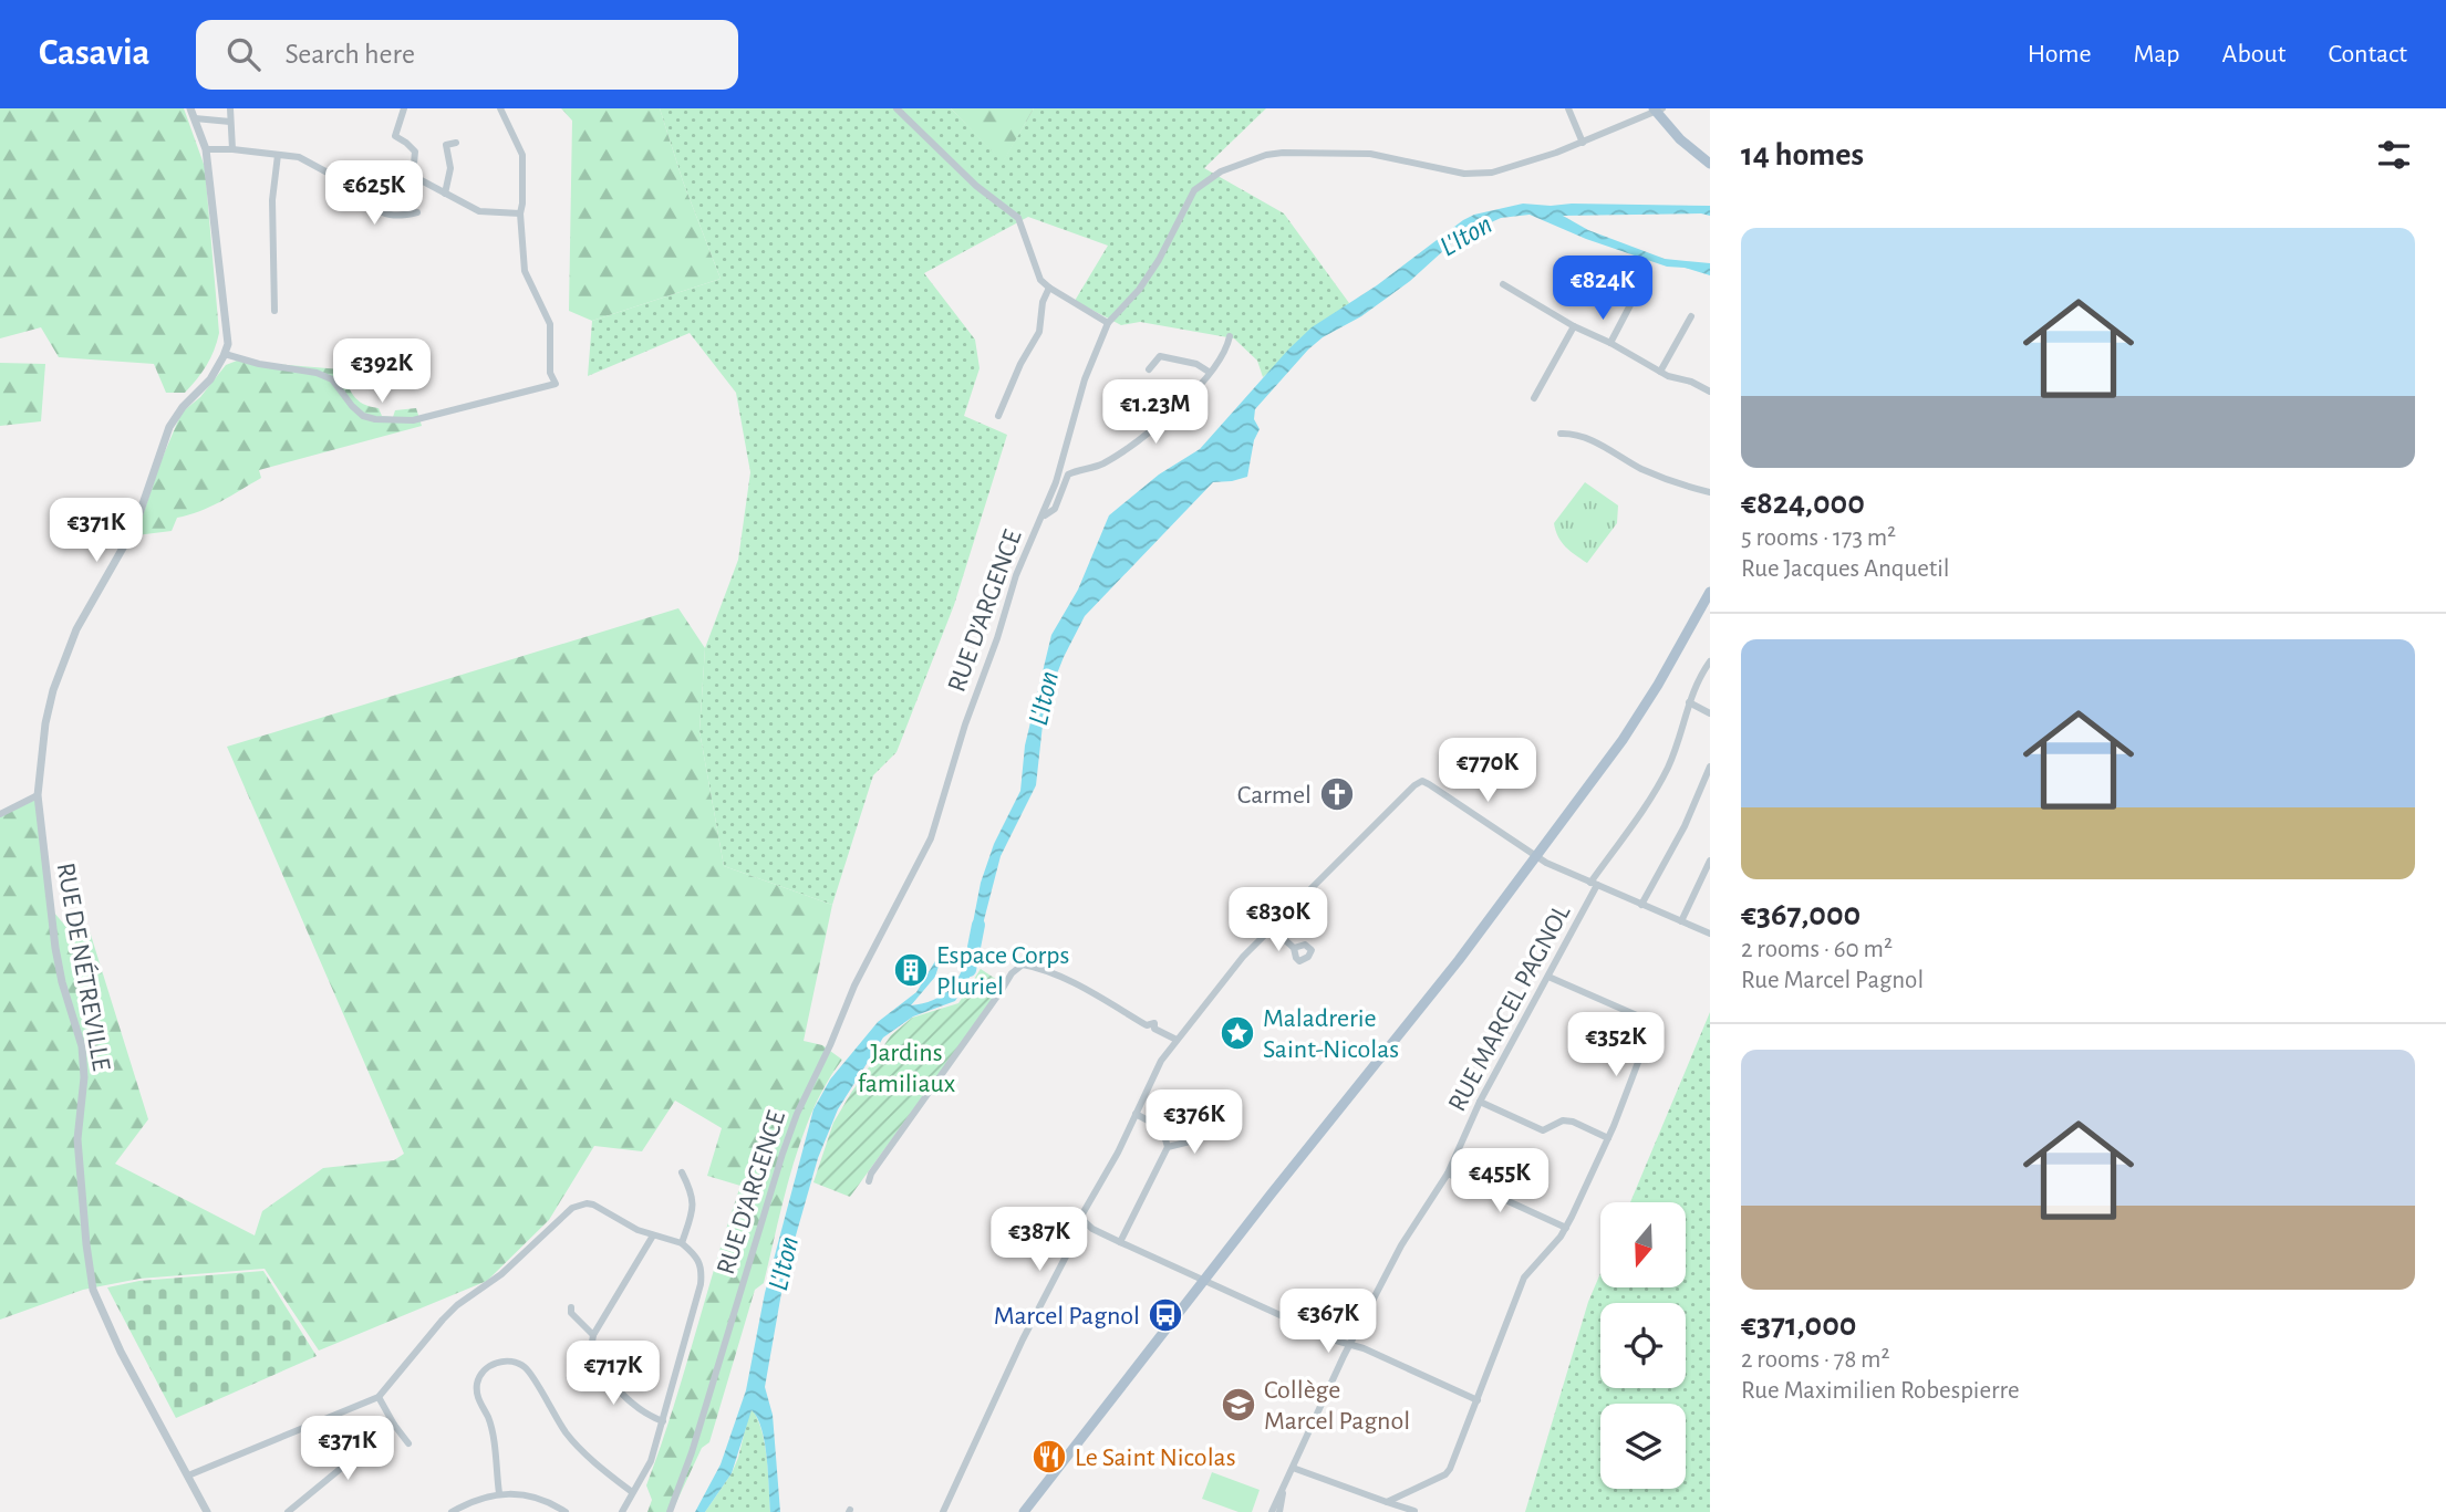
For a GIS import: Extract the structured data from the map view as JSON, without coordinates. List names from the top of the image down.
{
  "streets": {
    "street": ["RUE D'ARGENCE", "RUE DE NÉTREVILLE", "RUE MARCEL PAGNOL"]
  },
  "water": ["L'Iton"],
  "parks": ["Jardins familiaux"],
  "places": {
    "church": ["Carmel"],
    "building": ["Espace Corps Pluriel"],
    "place": ["Maladrerie Saint-Nicolas"],
    "bus stop": ["Marcel Pagnol"],
    "school or university": ["Collège Marcel Pagnol"],
    "restaurant": ["Le Saint Nicolas"]
  },
  "north": "bottom",
  "page": {
    "header": "Casavia",
    "search": "Search here",
    "nav": [
      "Home",
      "Map",
      "About",
      "Contact"
    ],
    "heading": "14 homes",
    "price": [
      "€625K",
      "€824K",
      "€392K",
      "€1.23M",
      "€371K",
      "€770K",
      "€830K",
      "€352K",
      "€376K",
      "€455K",
      "€387K",
      "€367K",
      "€717K",
      "€371K"
    ],
    "list": [
      {
        "name": "€824,000",
        "note": "5 rooms · 173 m² · Rue Jacques Anquetil"
      },
      {
        "name": "€367,000",
        "note": "2 rooms · 60 m² · Rue Marcel Pagnol"
      },
      {
        "name": "€371,000",
        "note": "2 rooms · 78 m² · Rue Maximilien Robespierre"
      }
    ]
  }
}
